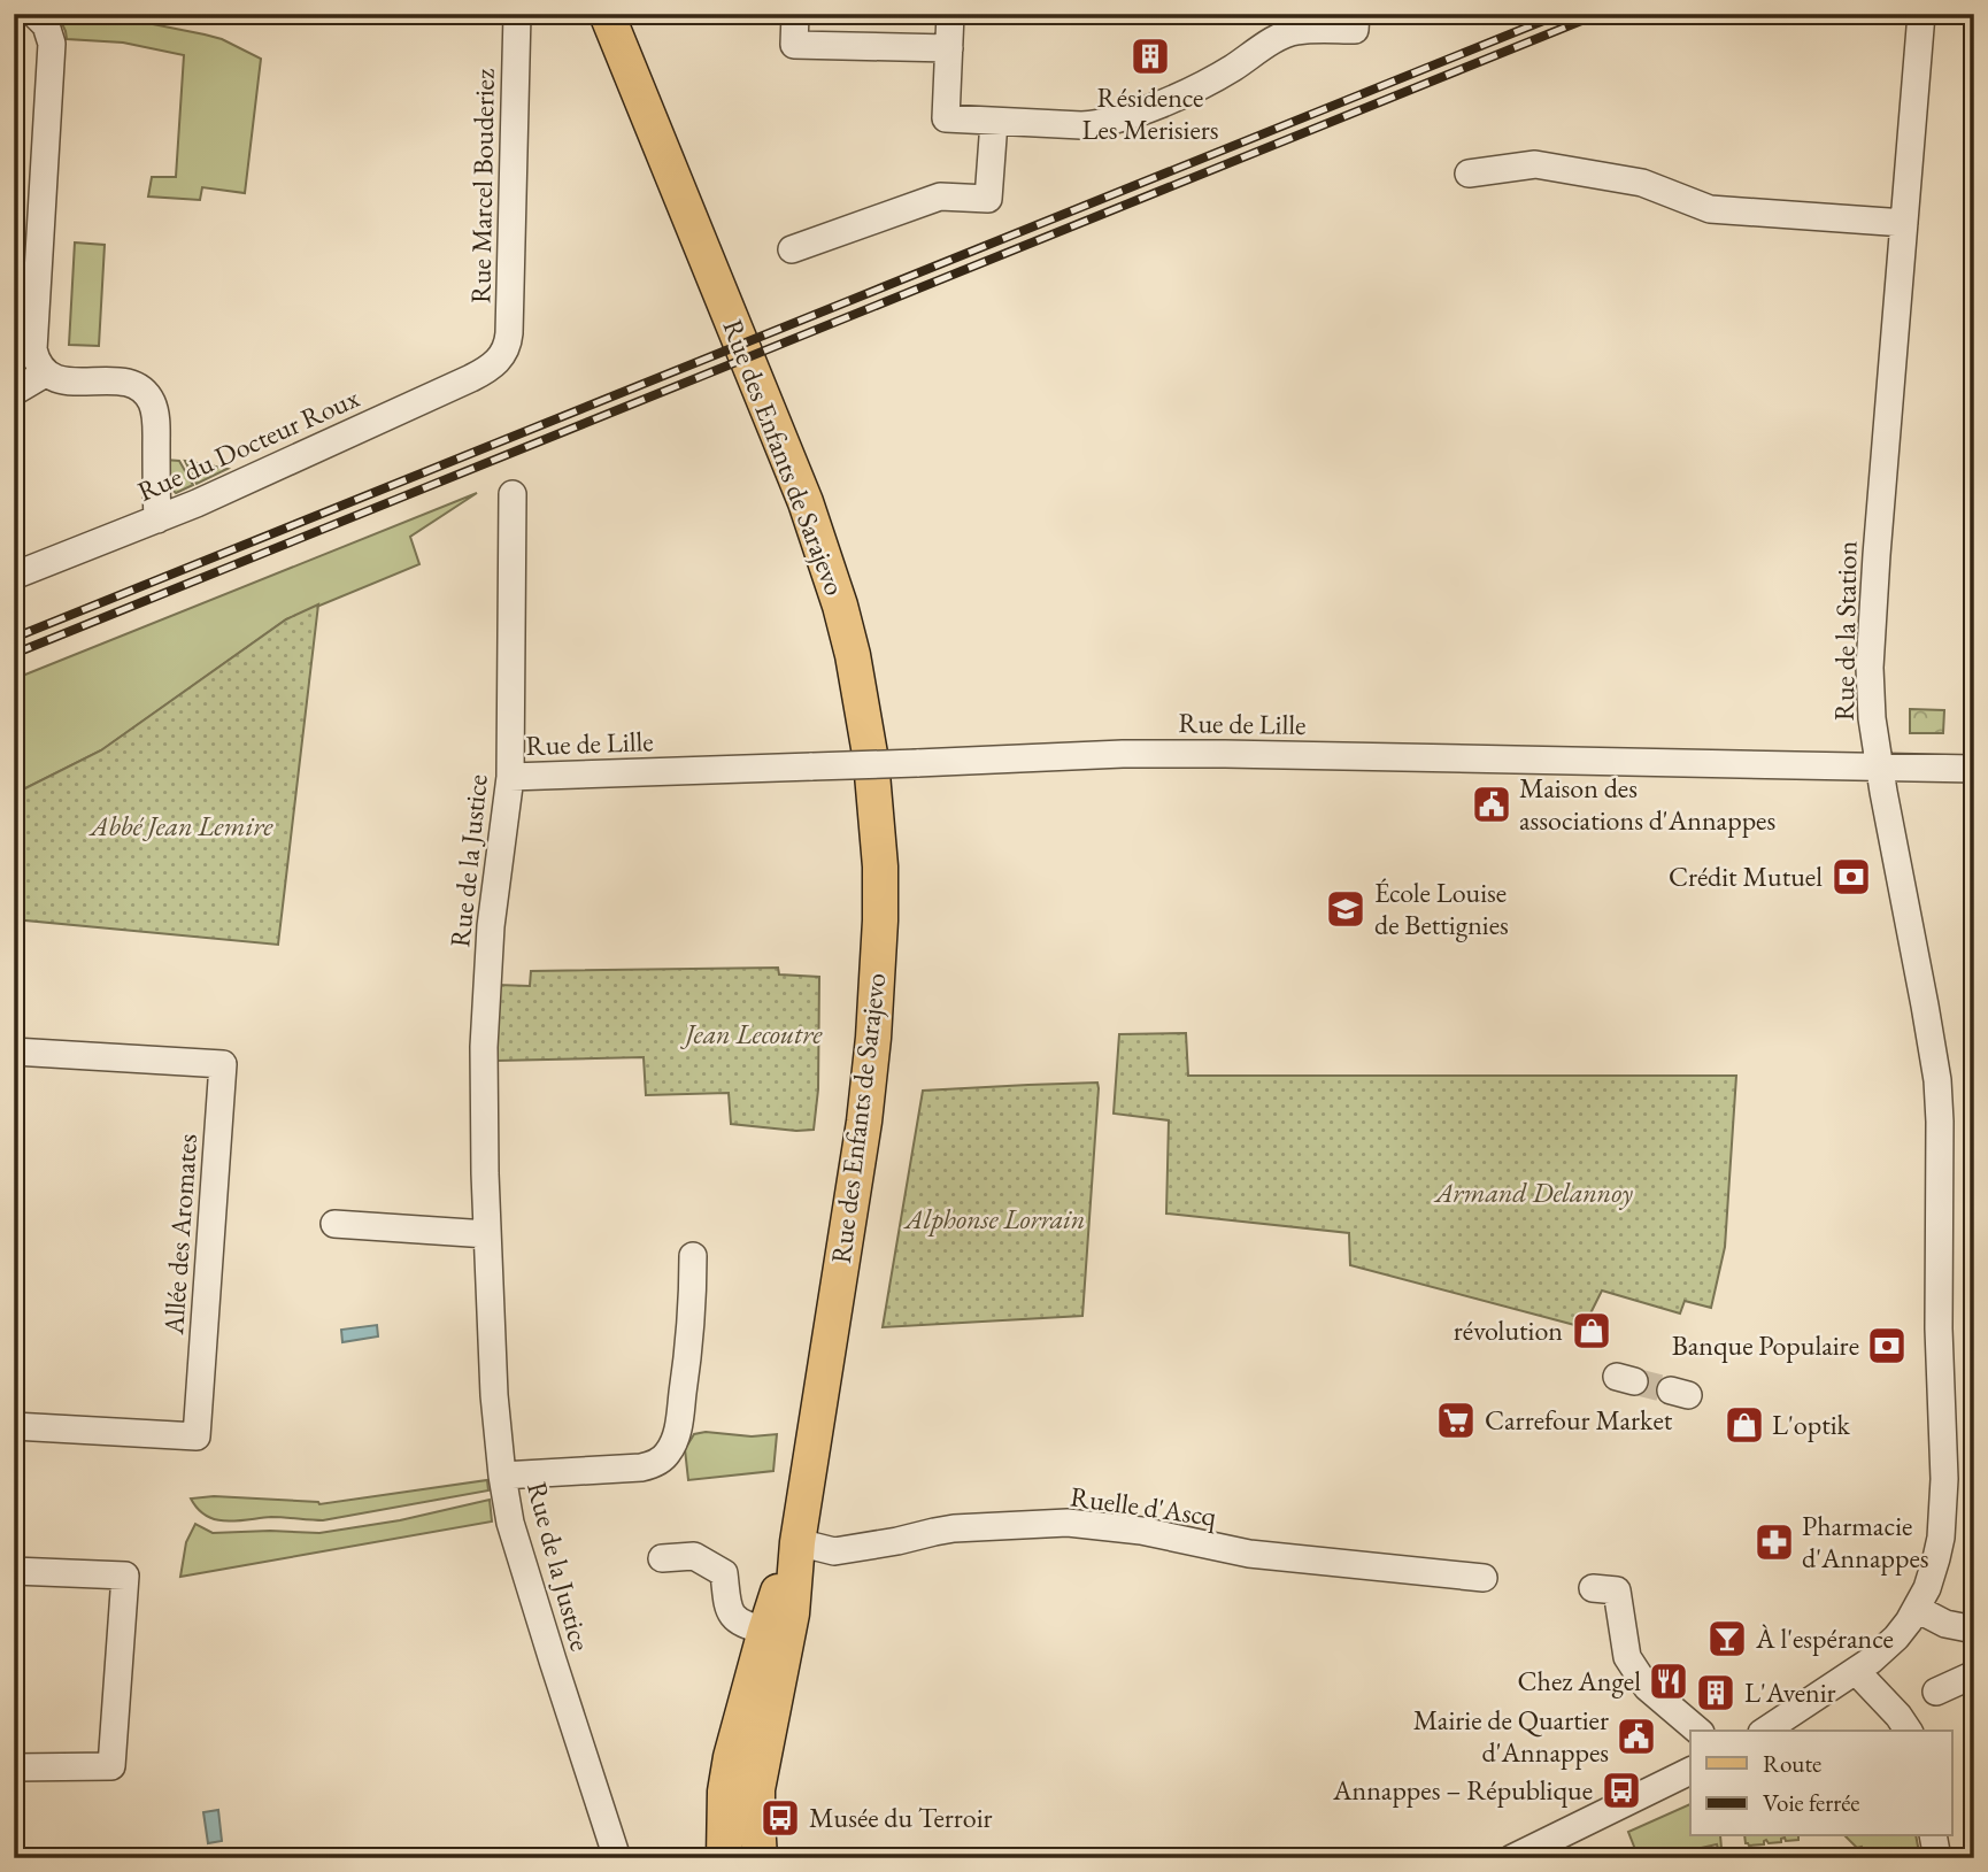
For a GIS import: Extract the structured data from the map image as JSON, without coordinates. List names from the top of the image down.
{
  "streets": {
    "main road": ["Rue des Enfants de Sarajevo"],
    "street": [
      "Rue Marcel Bouderiez",
      "Rue du Docteur Roux",
      "Rue de la Station",
      "Rue de Lille",
      "Rue de la Justice",
      "Allée des Aromates",
      "Ruelle d'Ascq"
    ]
  },
  "crossings": [
    ["Rue Marcel Bouderiez", "Rue du Docteur Roux"],
    ["Rue des Enfants de Sarajevo", "Ruelle d'Ascq"],
    ["Rue de la Station", "Rue de Lille"],
    ["Rue de Lille", "Rue de la Justice"]
  ],
  "parks": [
    "Abbé Jean Lemire",
    "Jean Lecoutre",
    "Armand Delannoy",
    "Alphonse Lorrain"
  ],
  "places": {
    "building": ["Résidence Les Merisiers", "L'Avenir"],
    "public building": ["Maison des associations d'Annappes", "Mairie de Quartier d'Annappes"],
    "bank": ["Crédit Mutuel", "Banque Populaire"],
    "school or university": ["École Louise de Bettignies"],
    "shop": ["révolution", "L'optik"],
    "supermarket": ["Carrefour Market"],
    "pharmacy": ["Pharmacie d'Annappes"],
    "bar": ["À l'espérance"],
    "restaurant": ["Chez Angel"],
    "bus stop": ["Annappes – République", "Musée du Terroir"]
  },
  "legend": ["Route", "Voie ferrée"]
}
